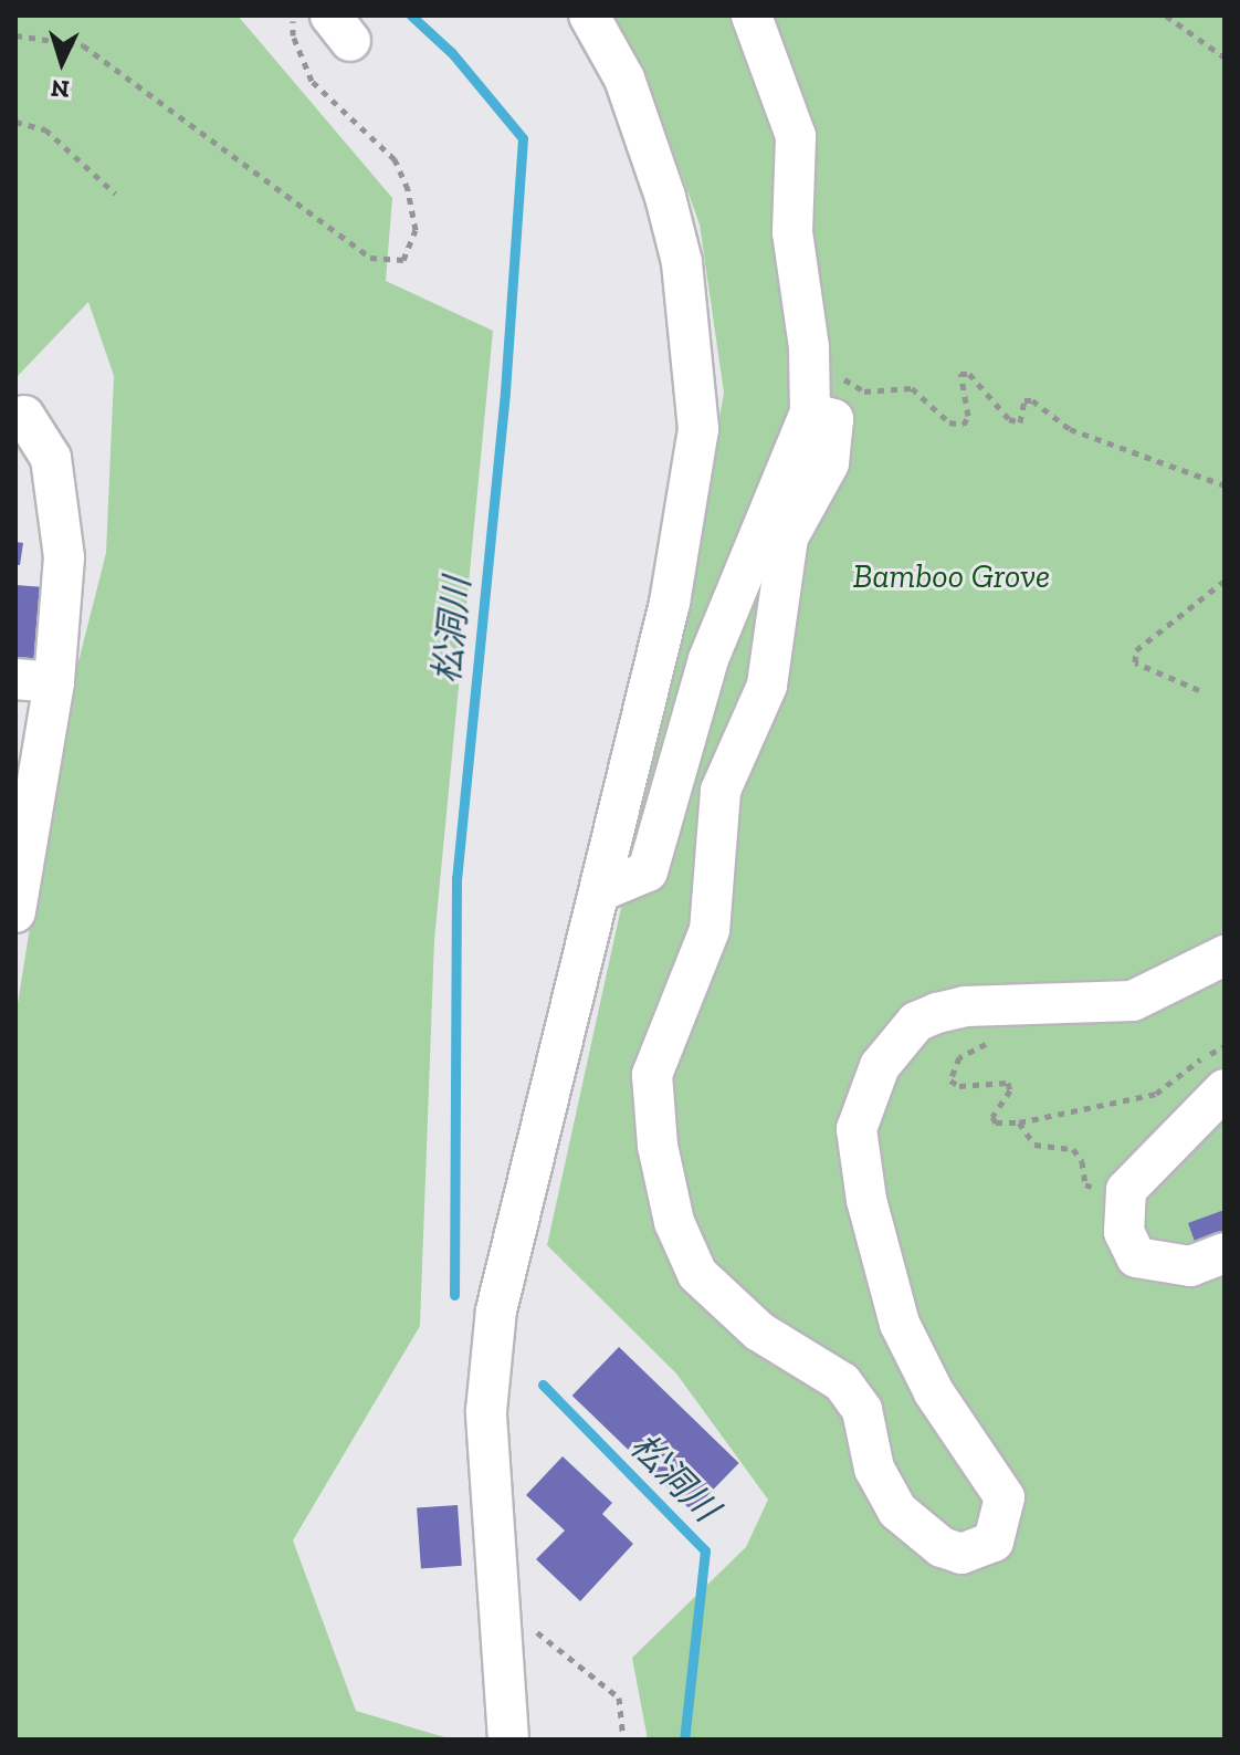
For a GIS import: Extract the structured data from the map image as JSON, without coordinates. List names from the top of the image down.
{
  "water": ["松洞川"],
  "parks": ["Bamboo Grove"],
  "north": "bottom"
}
